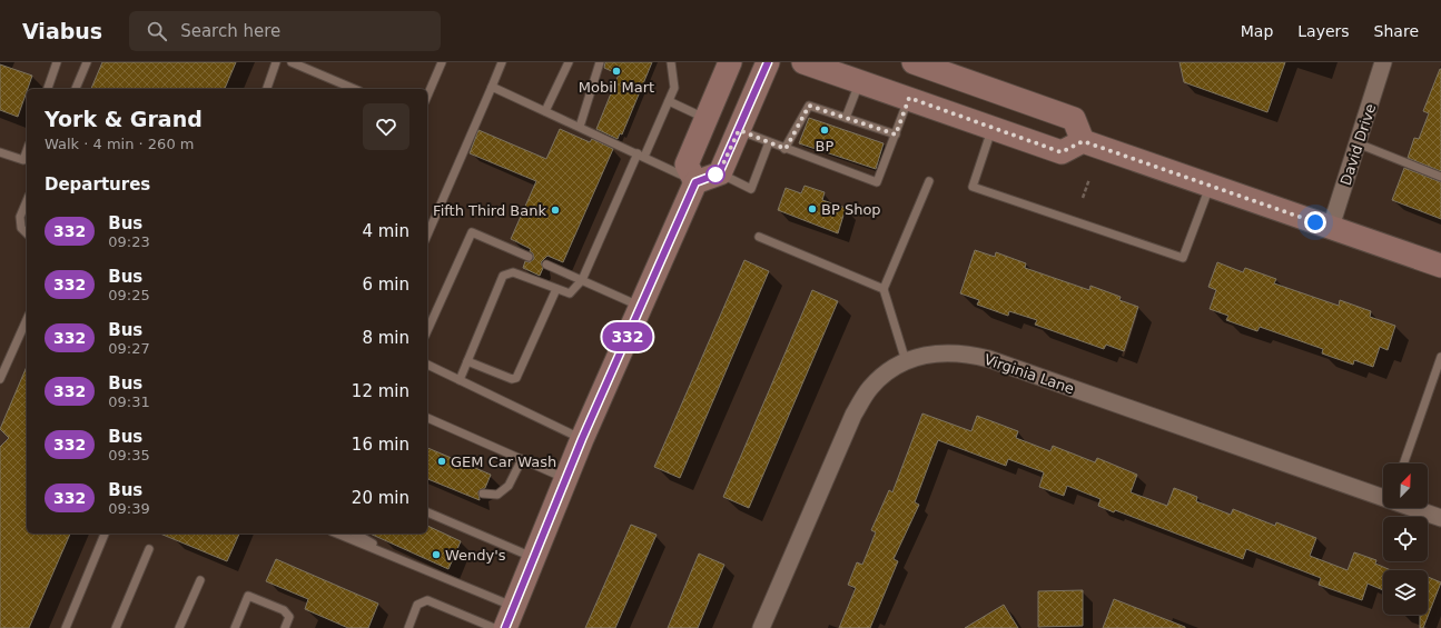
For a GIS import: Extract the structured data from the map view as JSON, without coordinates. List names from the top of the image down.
{
  "streets": {
    "street": ["David Drive", "Virginia Lane"]
  },
  "places": [
    "Mobil Mart",
    "BP",
    "BP Shop",
    "Fifth Third Bank",
    "GEM Car Wash",
    "Wendy's"
  ],
  "lines": ["bus line 332"],
  "north": "top right",
  "page": {
    "header": "Viabus",
    "search": "Search here",
    "nav": ["Map", "Layers", "Share"],
    "on_map": "332",
    "heading": [
      ["York & Grand", "Walk · 4 min · 260 m"],
      "Departures"
    ],
    "list": [
      {
        "mark": "332",
        "name": "Bus",
        "note": "09:23",
        "value": "4 min"
      },
      {
        "mark": "332",
        "name": "Bus",
        "note": "09:25",
        "value": "6 min"
      },
      {
        "mark": "332",
        "name": "Bus",
        "note": "09:27",
        "value": "8 min"
      },
      {
        "mark": "332",
        "name": "Bus",
        "note": "09:31",
        "value": "12 min"
      },
      {
        "mark": "332",
        "name": "Bus",
        "note": "09:35",
        "value": "16 min"
      },
      {
        "mark": "332",
        "name": "Bus",
        "note": "09:39",
        "value": "20 min"
      }
    ]
  }
}
